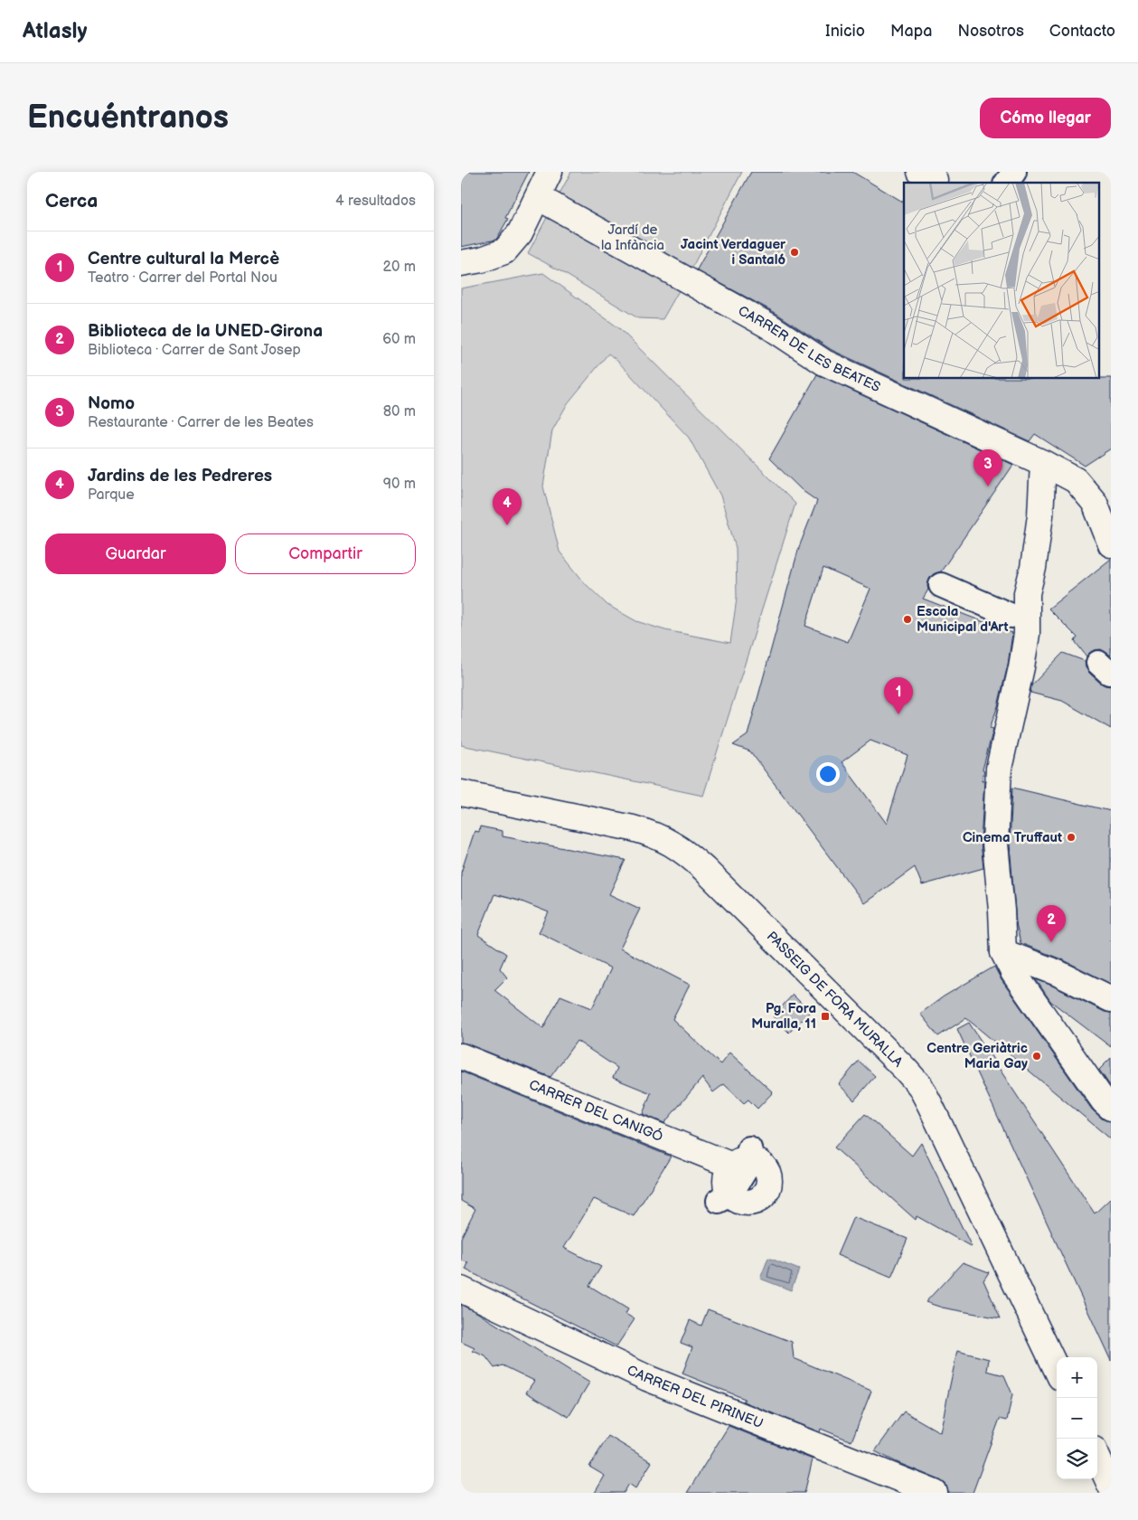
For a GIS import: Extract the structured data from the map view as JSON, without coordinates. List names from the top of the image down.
{
  "streets": {
    "street": [
      "CARRER DE LES BEATES",
      "PASSEIG DE FORA MURALLA",
      "CARRER DEL CANIGÓ",
      "CARRER DEL PIRINEU"
    ]
  },
  "parks": ["Jardí de la Infància"],
  "places": {
    "other": [
      "Jacint Verdaguer i Santaló",
      "Escola Municipal d'Art",
      "Cinema Truffaut",
      "Centre Geriàtric Maria Gay"
    ],
    "transit": ["Pg. Fora Muralla, 11"]
  },
  "page": {
    "header": "Atlasly",
    "nav": [
      "Inicio",
      "Mapa",
      "Nosotros",
      "Contacto"
    ],
    "buttons": [
      "Cómo llegar",
      ["Guardar", "Compartir"]
    ],
    "title": "Encuéntranos",
    "heading": ["Cerca", "4 resultados"],
    "list": [
      {
        "mark": "1",
        "name": "Centre cultural la Mercè",
        "note": "Teatro · Carrer del Portal Nou",
        "value": "20 m"
      },
      {
        "mark": "2",
        "name": "Biblioteca de la UNED-Girona",
        "note": "Biblioteca · Carrer de Sant Josep",
        "value": "60 m"
      },
      {
        "mark": "3",
        "name": "Nomo",
        "note": "Restaurante · Carrer de les Beates",
        "value": "80 m"
      },
      {
        "mark": "4",
        "name": "Jardins de les Pedreres",
        "note": "Parque",
        "value": "90 m"
      }
    ],
    "pins": [
      "3",
      "4",
      "1",
      "2"
    ],
    "map_buttons": ["+", "−"]
  }
}
